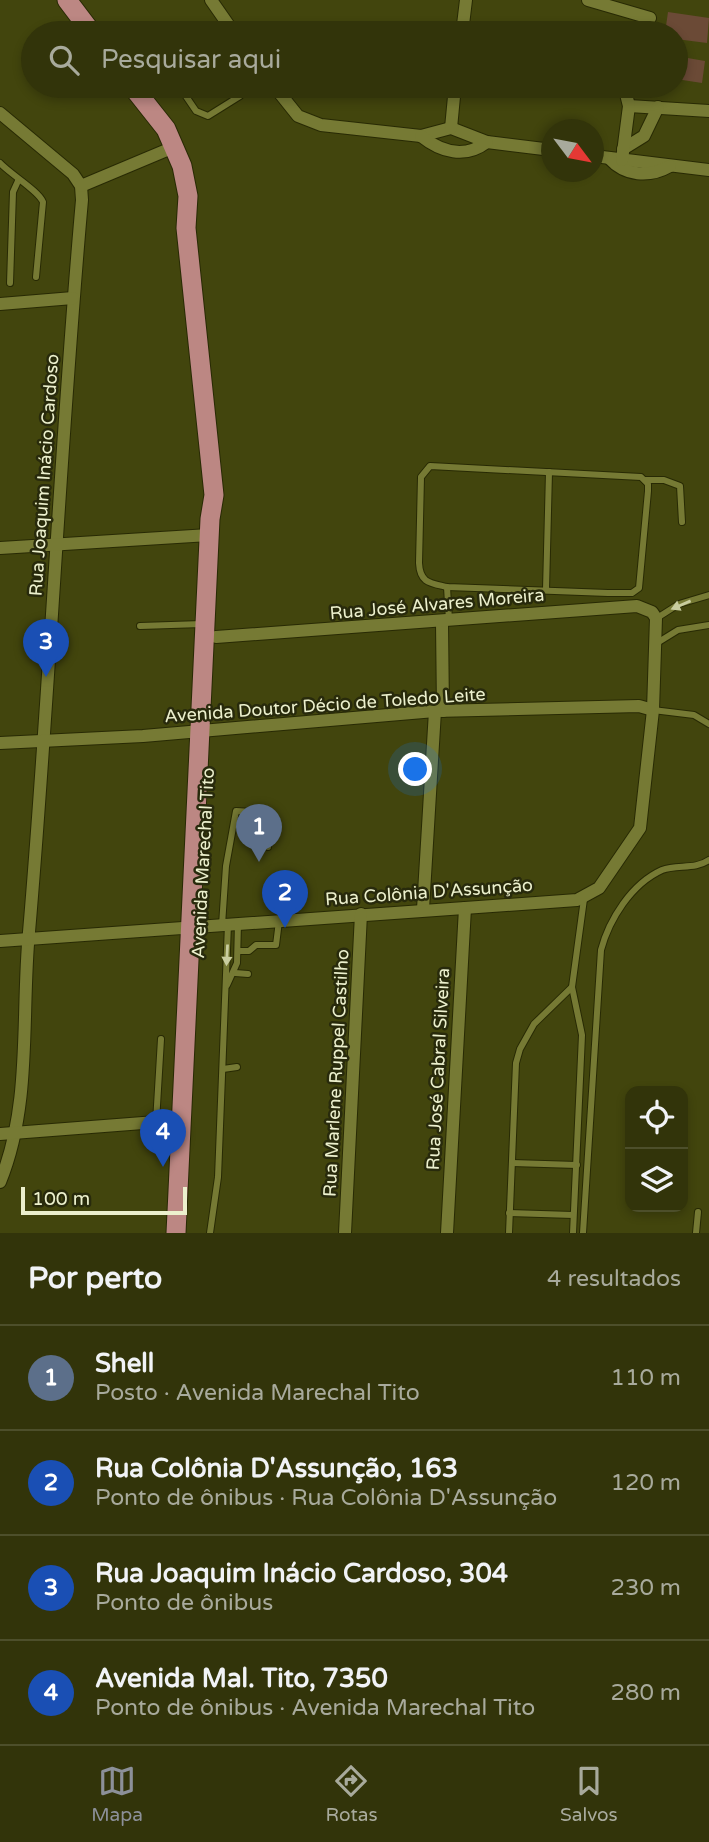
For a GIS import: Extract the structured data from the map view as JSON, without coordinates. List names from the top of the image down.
{
  "streets": {
    "main road": ["Avenida Marechal Tito"],
    "street": [
      "Rua Joaquim Inácio Cardoso",
      "Rua José Alvares Moreira",
      "Avenida Doutor Décio de Toledo Leite",
      "Rua Colônia D'Assunção",
      "Rua José Cabral Silveira",
      "Rua Marlene Ruppel Castilho"
    ]
  },
  "crossings": [
    ["Rua Joaquim Inácio Cardoso", "Avenida Doutor Décio de Toledo Leite"],
    ["Rua Joaquim Inácio Cardoso", "Rua Colônia D'Assunção"],
    ["Rua José Alvares Moreira", "Avenida Marechal Tito"],
    ["Avenida Doutor Décio de Toledo Leite", "Avenida Marechal Tito"],
    ["Avenida Marechal Tito", "Rua Colônia D'Assunção"],
    ["Rua Colônia D'Assunção", "Rua José Cabral Silveira"],
    ["Rua Colônia D'Assunção", "Rua Marlene Ruppel Castilho"]
  ],
  "scale_bar": "100 m",
  "north": "bottom right",
  "page": {
    "search": "Pesquisar aqui",
    "pins": [
      "3",
      "1",
      "2",
      "4"
    ],
    "scale": "100 m",
    "heading": ["Por perto", "4 resultados"],
    "list": [
      {
        "mark": "1",
        "name": "Shell",
        "note": "Posto · Avenida Marechal Tito",
        "value": "110 m"
      },
      {
        "mark": "2",
        "name": "Rua Colônia D'Assunção, 163",
        "note": "Ponto de ônibus · Rua Colônia D'Assunção",
        "value": "120 m"
      },
      {
        "mark": "3",
        "name": "Rua Joaquim Inácio Cardoso, 304",
        "note": "Ponto de ônibus",
        "value": "230 m"
      },
      {
        "mark": "4",
        "name": "Avenida Mal. Tito, 7350",
        "note": "Ponto de ônibus · Avenida Marechal Tito",
        "value": "280 m"
      }
    ],
    "nav": ["Mapa", "Rotas", "Salvos"]
  }
}
